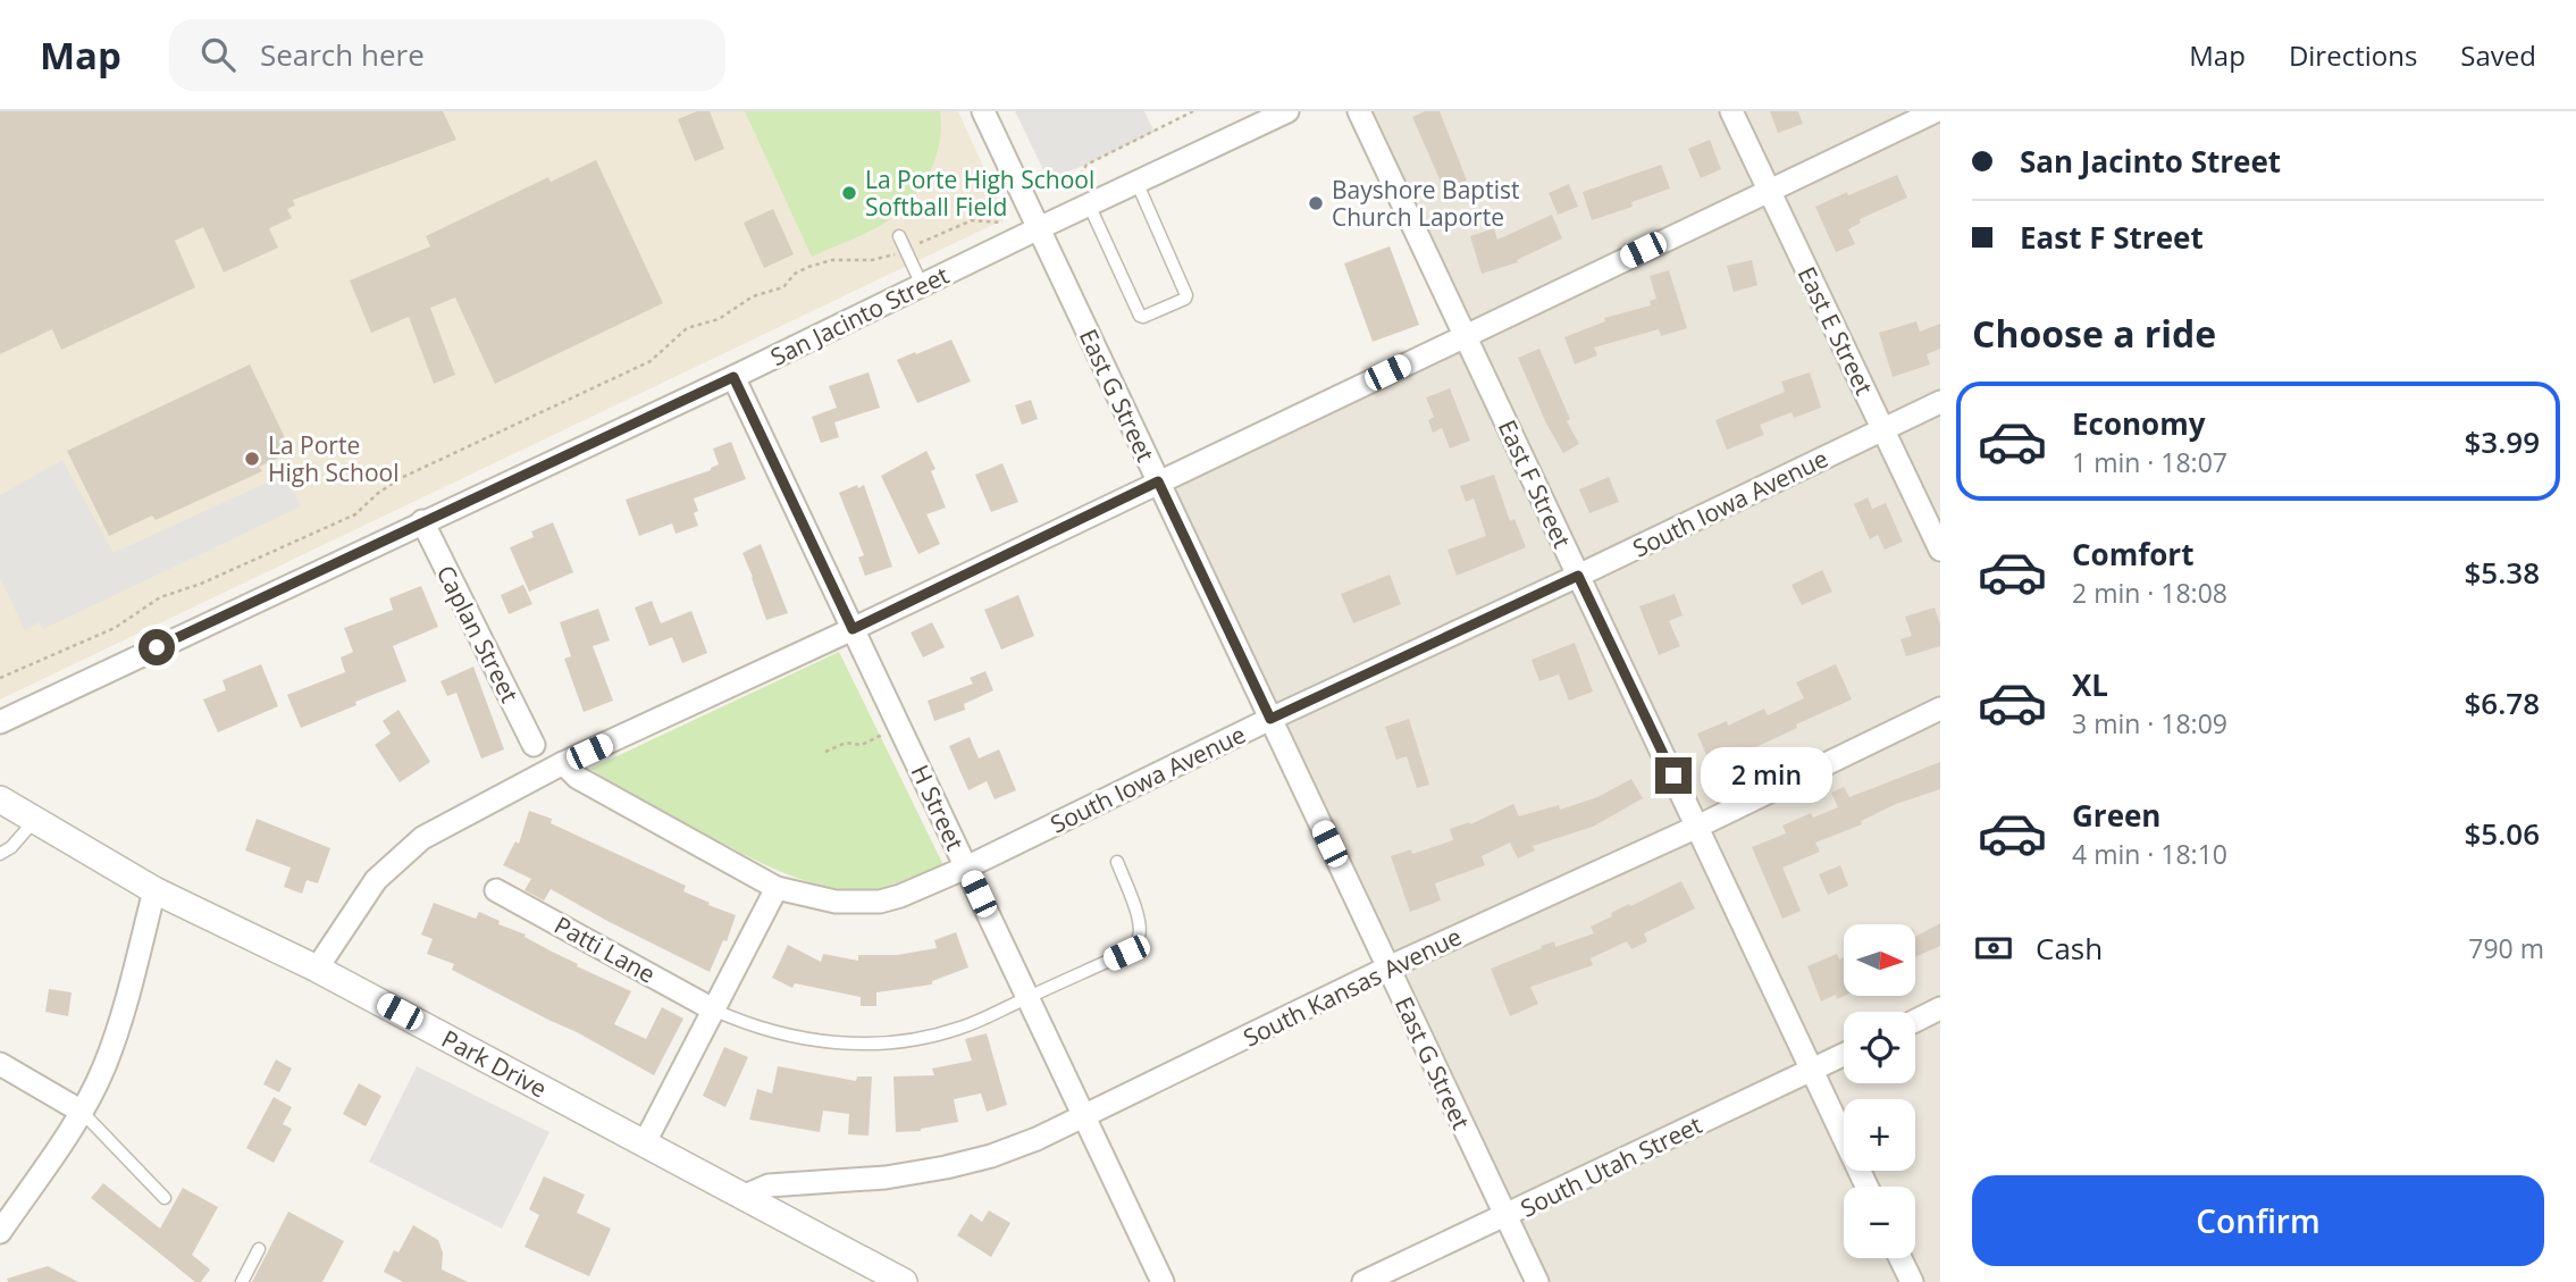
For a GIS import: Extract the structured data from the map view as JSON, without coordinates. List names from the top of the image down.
{
  "streets": {
    "street": [
      "San Jacinto Street",
      "East E Street",
      "East G Street",
      "East F Street",
      "South Iowa Avenue",
      "Caplan Street",
      "H Street",
      "Patti Lane",
      "South Kansas Avenue",
      "Park Drive",
      "South Utah Street"
    ]
  },
  "crossings": [
    ["San Jacinto Street", "East G Street"],
    ["San Jacinto Street", "Caplan Street"],
    ["San Jacinto Street", "H Street"],
    ["East E Street", "South Iowa Avenue"],
    ["East G Street", "South Iowa Avenue"],
    ["East G Street", "South Kansas Avenue"],
    ["East G Street", "South Utah Street"],
    ["East F Street", "South Iowa Avenue"],
    ["East F Street", "South Kansas Avenue"],
    ["East F Street", "South Utah Street"],
    ["South Iowa Avenue", "H Street"],
    ["H Street", "South Kansas Avenue"],
    ["South Kansas Avenue", "Park Drive"]
  ],
  "places": ["La Porte High School Softball Field", "Bayshore Baptist Church Laporte", "La Porte High School"],
  "north": "right",
  "page": {
    "header": "Map",
    "search": "Search here",
    "nav": ["Map", "Directions", "Saved"],
    "banner": ["San Jacinto Street", "East F Street"],
    "heading": "Choose a ride",
    "list": [
      {
        "name": "Economy",
        "note": "1 min · 18:07",
        "value": "$3.99"
      },
      {
        "name": "Comfort",
        "note": "2 min · 18:08",
        "value": "$5.38"
      },
      {
        "name": "XL",
        "note": "3 min · 18:09",
        "value": "$6.78"
      },
      {
        "name": "Green",
        "note": "4 min · 18:10",
        "value": "$5.06"
      }
    ],
    "bubble": "2 min",
    "pay": ["Cash", "790 m"],
    "map_buttons": ["+", "−"],
    "buttons": "Confirm"
  }
}
